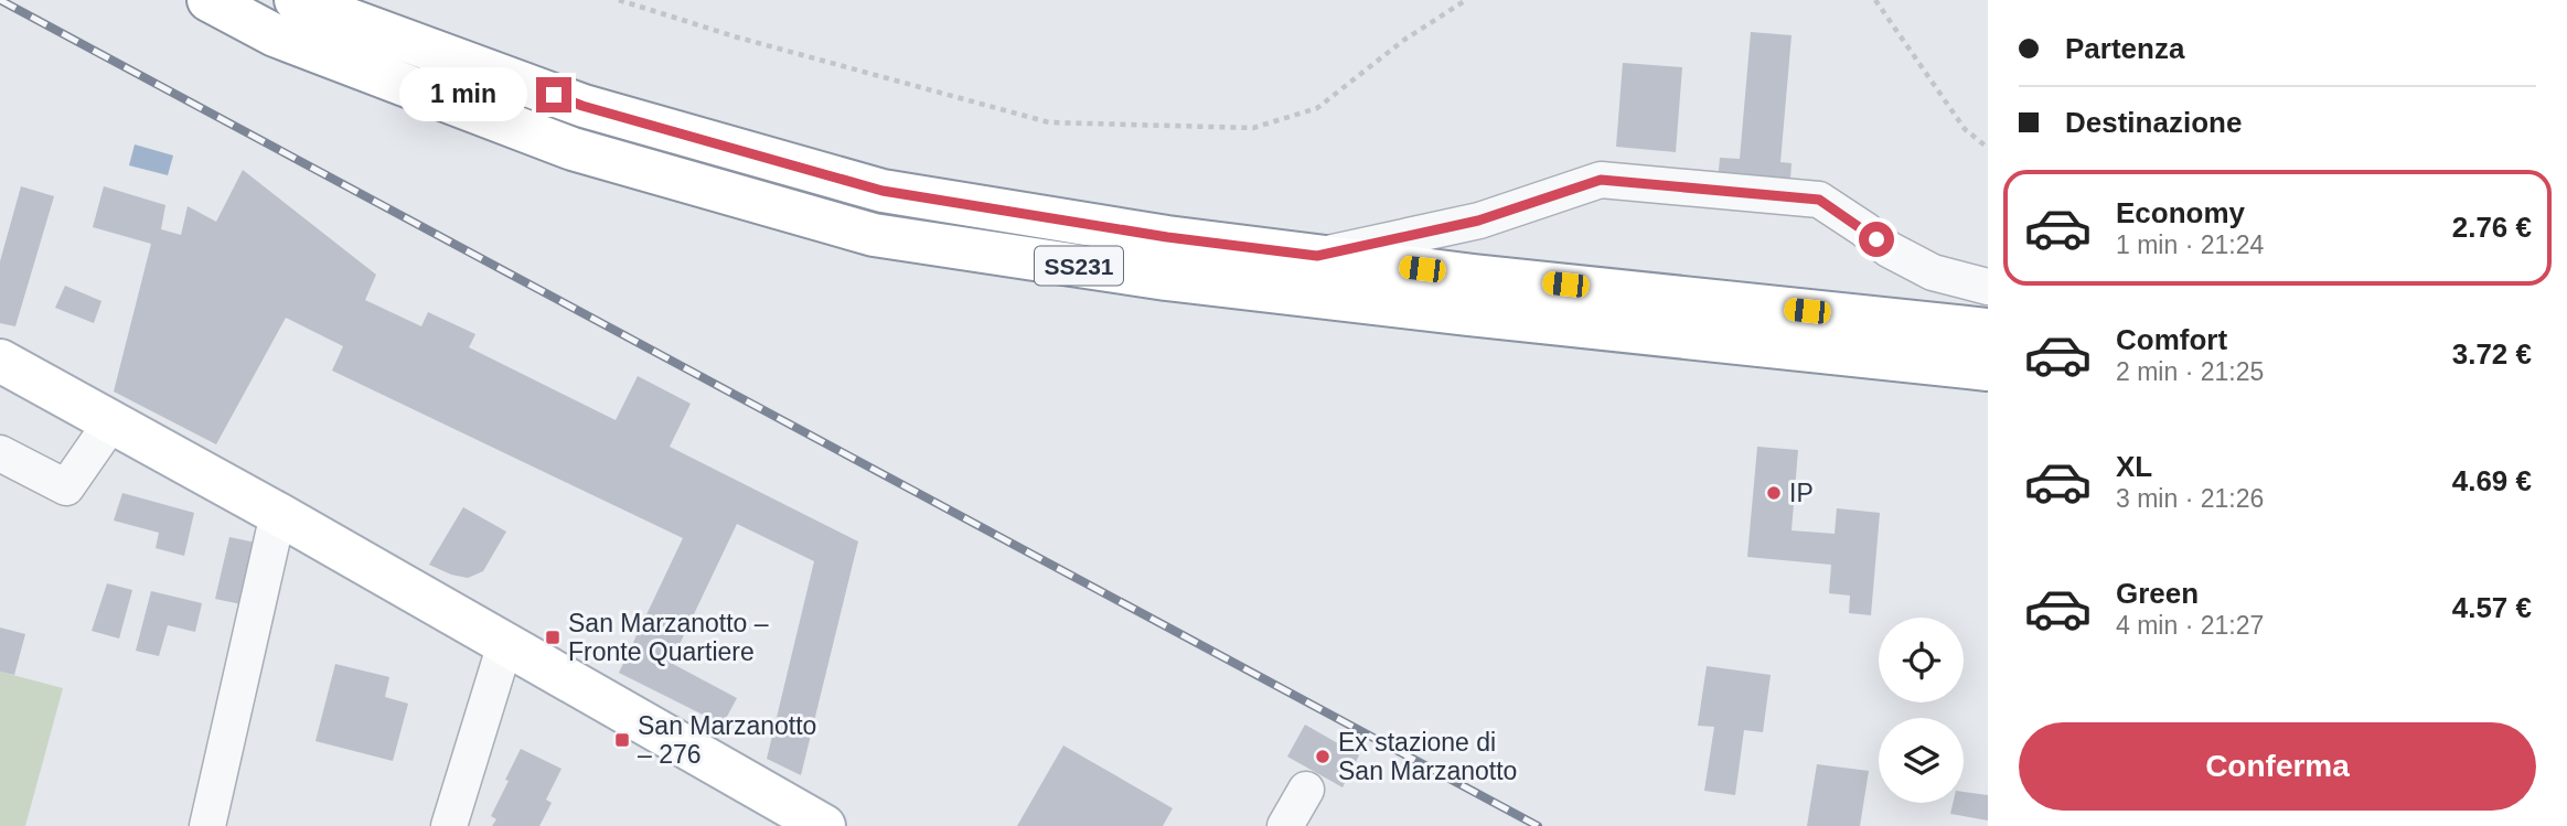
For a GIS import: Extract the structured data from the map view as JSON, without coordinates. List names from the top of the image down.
{
  "streets": {
    "main road": ["SS231"]
  },
  "places": {
    "other": ["IP", "Ex stazione di San Marzanotto"],
    "transit": ["San Marzanotto – Fronte Quartiere", "San Marzanotto – 276"]
  },
  "page": {
    "banner": ["Partenza", "Destinazione"],
    "bubble": "1 min",
    "list": [
      {
        "name": "Economy",
        "note": "1 min · 21:24",
        "value": "2.76 €"
      },
      {
        "name": "Comfort",
        "note": "2 min · 21:25",
        "value": "3.72 €"
      },
      {
        "name": "XL",
        "note": "3 min · 21:26",
        "value": "4.69 €"
      },
      {
        "name": "Green",
        "note": "4 min · 21:27",
        "value": "4.57 €"
      }
    ],
    "buttons": "Conferma"
  }
}
